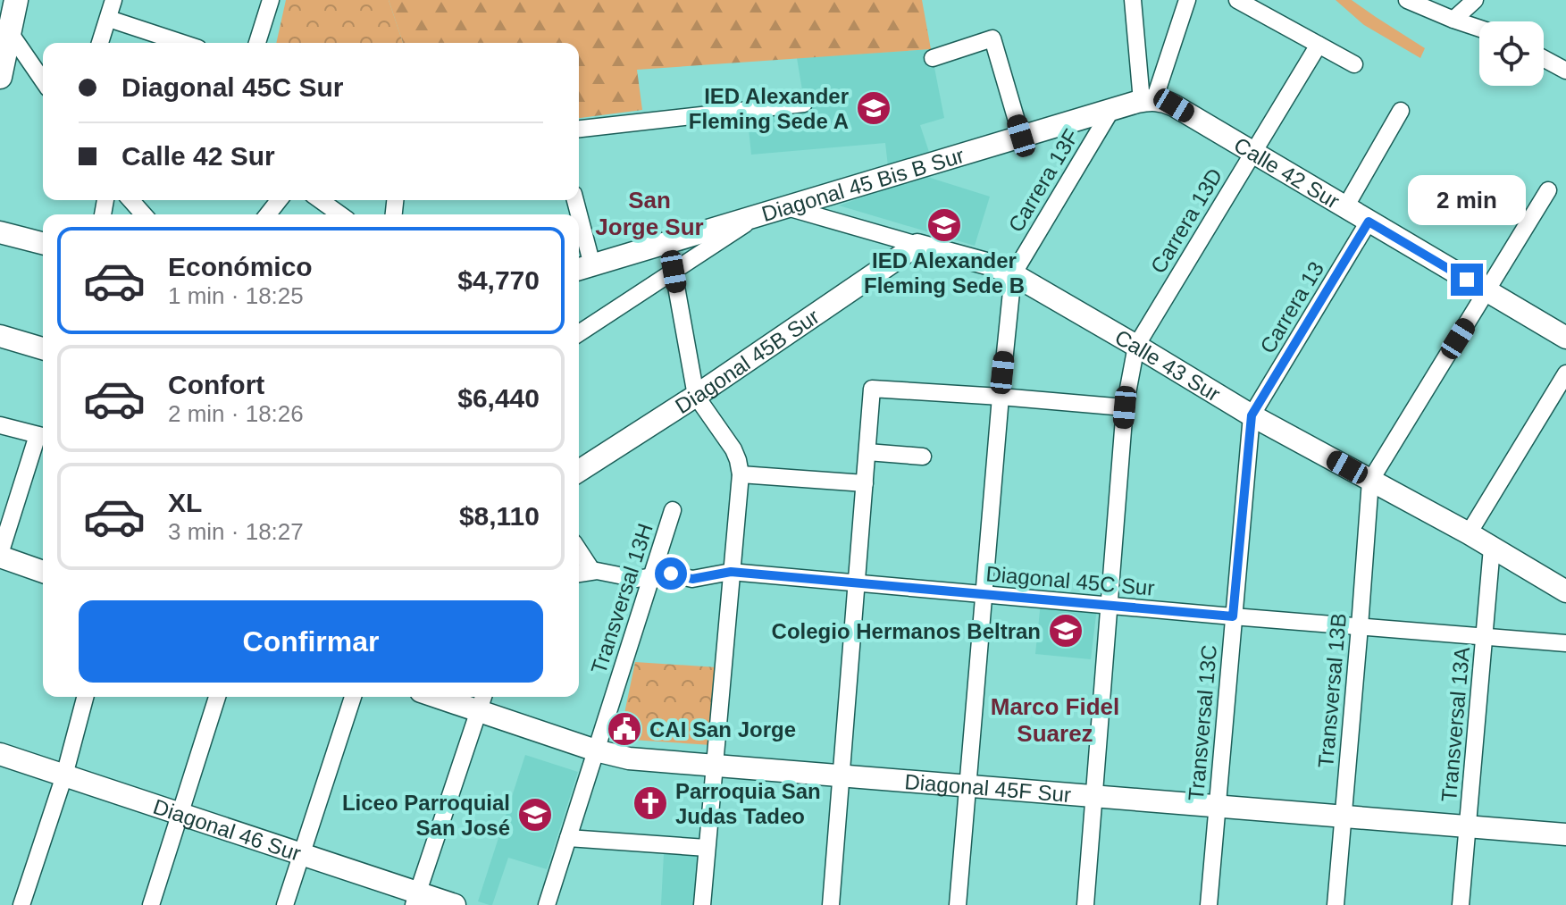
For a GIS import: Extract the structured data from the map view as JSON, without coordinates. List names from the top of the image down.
{
  "streets": {
    "street": [
      "Calle 42 Sur",
      "Carrera 13F",
      "Diagonal 45 Bis B Sur",
      "Carrera 13D",
      "Carrera 13",
      "Diagonal 45B Sur",
      "Calle 43 Sur",
      "Diagonal 45C Sur",
      "Transversal 13H",
      "Transversal 13B",
      "Transversal 13C",
      "Transversal 13A",
      "Diagonal 45F Sur",
      "Diagonal 46 Sur"
    ]
  },
  "crossings": [
    ["Calle 42 Sur", "Diagonal 45 Bis B Sur"],
    ["Calle 42 Sur", "Carrera 13D"],
    ["Calle 42 Sur", "Carrera 13"],
    ["Carrera 13F", "Diagonal 45 Bis B Sur"],
    ["Carrera 13F", "Calle 43 Sur"],
    ["Diagonal 45 Bis B Sur", "Calle 43 Sur"],
    ["Carrera 13D", "Calle 43 Sur"],
    ["Carrera 13", "Calle 43 Sur"],
    ["Carrera 13", "Transversal 13C"],
    ["Diagonal 45B Sur", "Calle 43 Sur"],
    ["Calle 43 Sur", "Transversal 13B"],
    ["Calle 43 Sur", "Transversal 13C"],
    ["Calle 43 Sur", "Transversal 13A"],
    ["Diagonal 45C Sur", "Transversal 13H"],
    ["Diagonal 45C Sur", "Transversal 13B"],
    ["Diagonal 45C Sur", "Transversal 13C"],
    ["Diagonal 45C Sur", "Transversal 13A"],
    ["Transversal 13H", "Diagonal 45F Sur"],
    ["Transversal 13B", "Diagonal 45F Sur"],
    ["Transversal 13C", "Diagonal 45F Sur"],
    ["Transversal 13A", "Diagonal 45F Sur"]
  ],
  "districts": ["San Jorge Sur", "Marco Fidel Suarez"],
  "places": {
    "school or university": [
      "IED Alexander Fleming Sede A",
      "IED Alexander Fleming Sede B",
      "Colegio Hermanos Beltran",
      "Liceo Parroquial San José"
    ],
    "public building": ["CAI San Jorge"],
    "church": ["Parroquia San Judas Tadeo"]
  },
  "page": {
    "banner": ["Diagonal 45C Sur", "Calle 42 Sur"],
    "bubble": "2 min",
    "list": [
      {
        "name": "Económico",
        "note": "1 min · 18:25",
        "value": "$4,770"
      },
      {
        "name": "Confort",
        "note": "2 min · 18:26",
        "value": "$6,440"
      },
      {
        "name": "XL",
        "note": "3 min · 18:27",
        "value": "$8,110"
      }
    ],
    "buttons": "Confirmar"
  }
}
